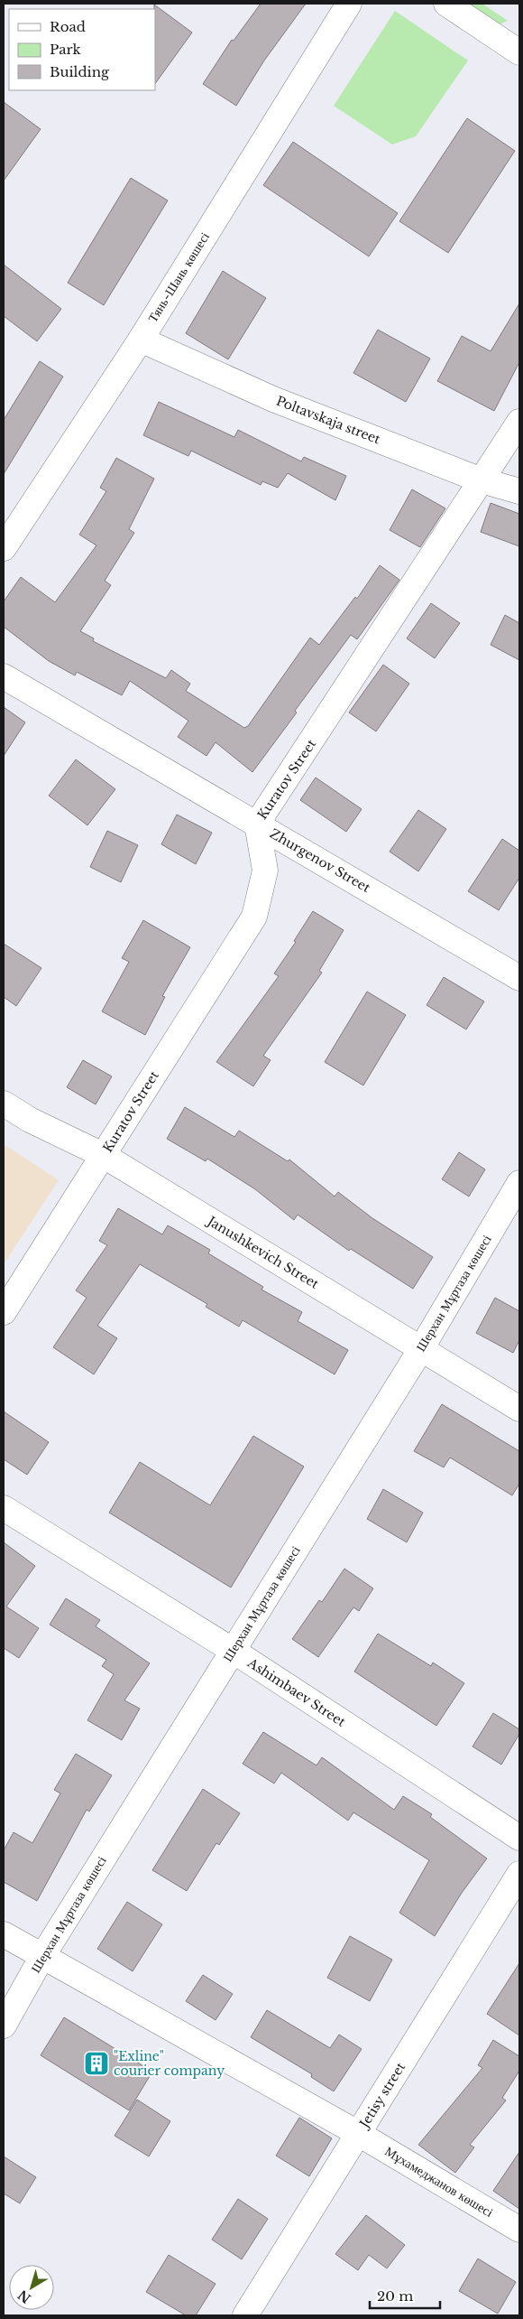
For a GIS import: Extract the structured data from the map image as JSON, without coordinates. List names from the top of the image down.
{
  "streets": {
    "street": [
      "Тянь-Шань көшесі",
      "Poltavskaja street",
      "Kuratov Street",
      "Zhurgenov Street",
      "Janushkevich Street",
      "Шерхан Мұртаза көшесі",
      "Ashimbaev Street",
      "Jetisy street",
      "Мұхамеджанов көшесі"
    ]
  },
  "crossings": [
    ["Тянь-Шань көшесі", "Poltavskaja street"],
    ["Poltavskaja street", "Kuratov Street"],
    ["Kuratov Street", "Zhurgenov Street"],
    ["Kuratov Street", "Janushkevich Street"],
    ["Janushkevich Street", "Шерхан Мұртаза көшесі"],
    ["Шерхан Мұртаза көшесі", "Ashimbaev Street"],
    ["Шерхан Мұртаза көшесі", "Мұхамеджанов көшесі"],
    ["Jetisy street", "Мұхамеджанов көшесі"]
  ],
  "places": {
    "building": ["\"Exline\" courier company"]
  },
  "legend": ["Road", "Park", "Building"],
  "scale_bar": "20 m",
  "north": "bottom left"
}
